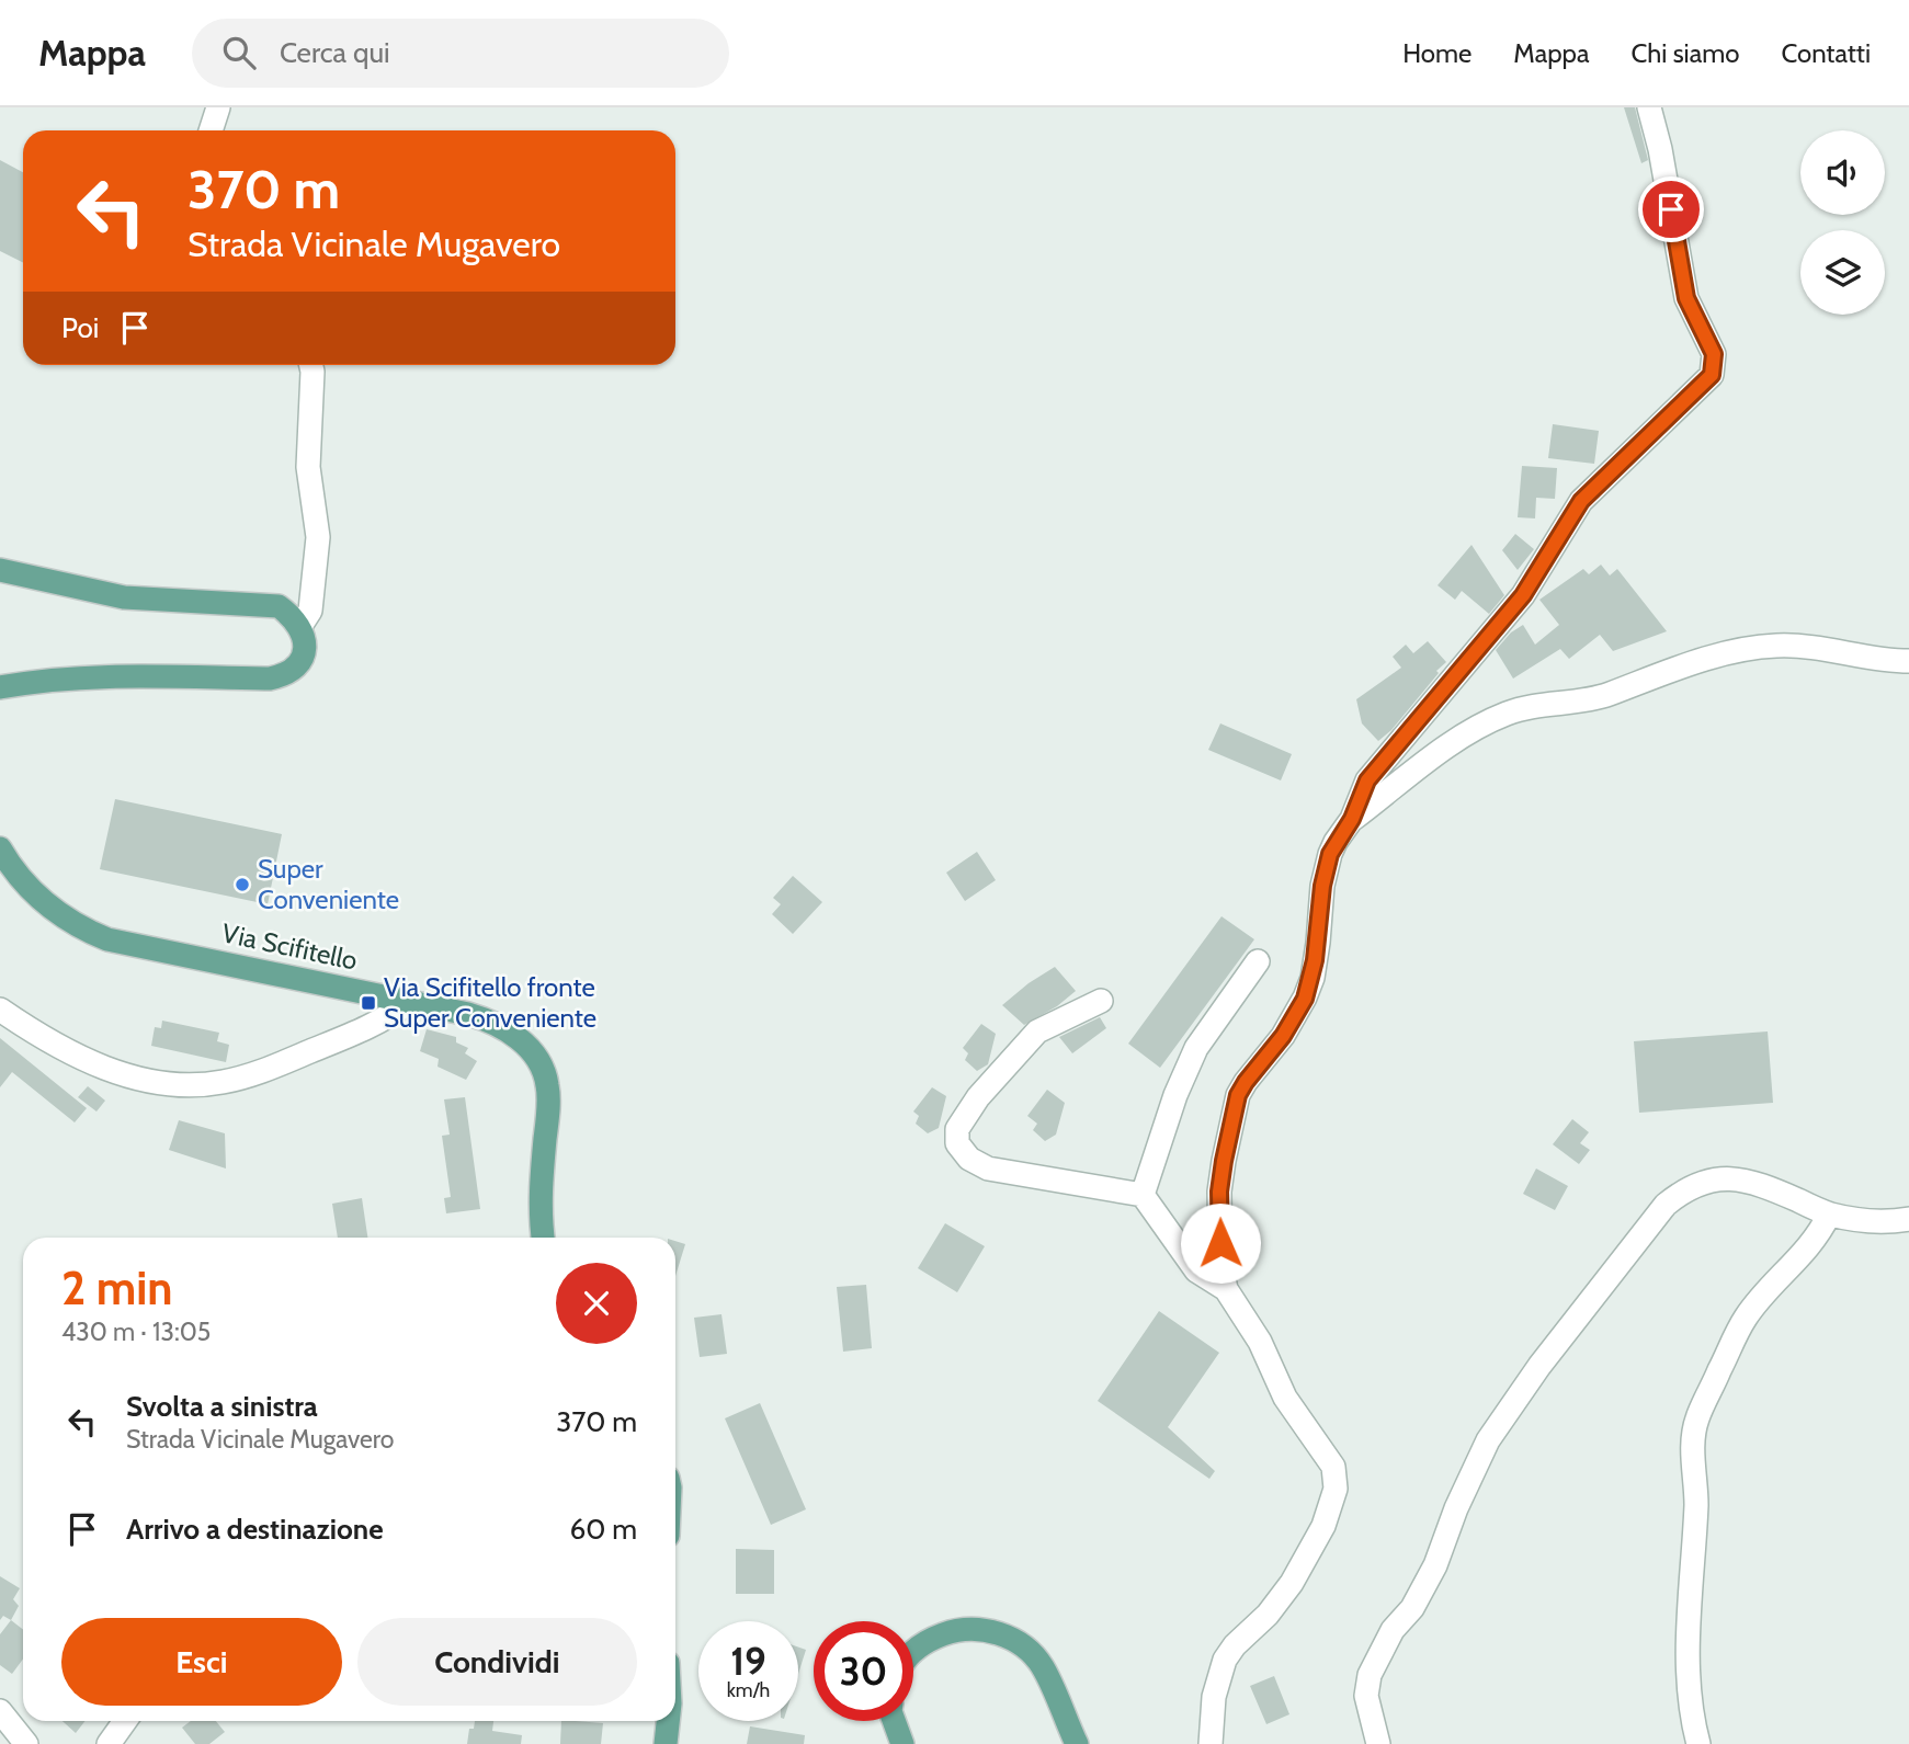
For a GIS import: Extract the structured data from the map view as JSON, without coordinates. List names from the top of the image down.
{
  "streets": {
    "main road": ["Via Scifitello"]
  },
  "places": {
    "other": ["Super Conveniente"],
    "transit": ["Via Scifitello fronte Super Conveniente"]
  },
  "page": {
    "header": "Mappa",
    "search": "Cerca qui",
    "nav": [
      "Home",
      "Mappa",
      "Chi siamo",
      "Contatti"
    ],
    "turn": ["370 m", "Strada Vicinale Mugavero"],
    "then": "Poi",
    "heading": ["2 min", "430 m · 13:05"],
    "list": [
      {
        "name": "Svolta a sinistra",
        "note": "Strada Vicinale Mugavero",
        "value": "370 m"
      },
      {
        "name": "Arrivo a destinazione",
        "value": "60 m"
      }
    ],
    "buttons": ["Esci", "Condividi"],
    "speed": "19 km/h",
    "limit": "30"
  }
}
